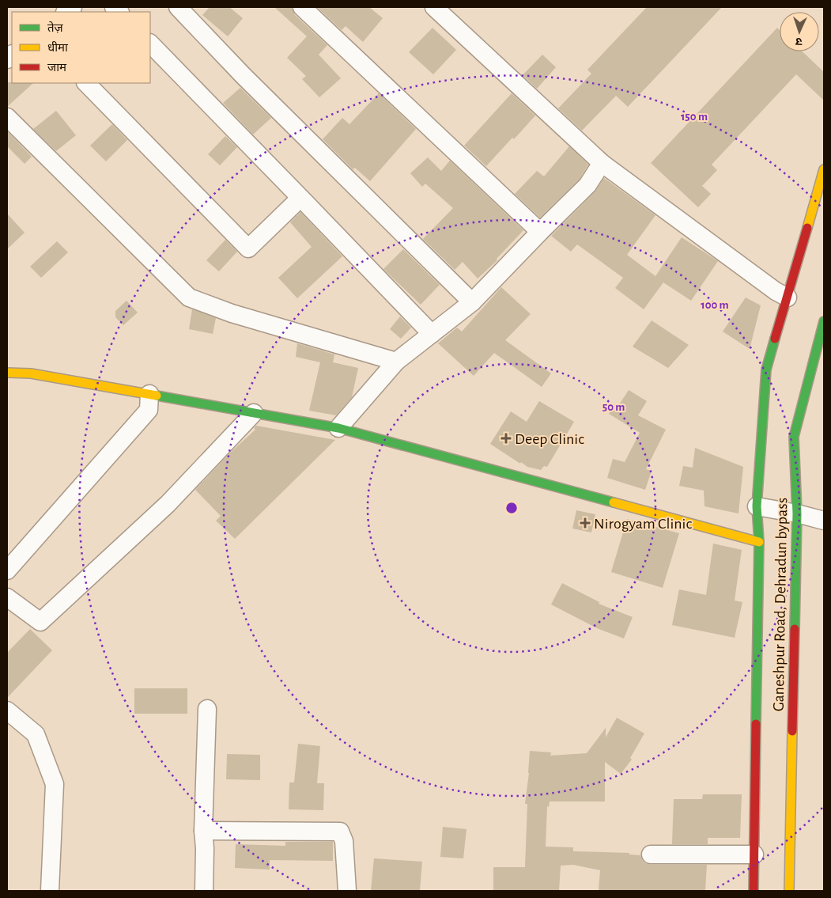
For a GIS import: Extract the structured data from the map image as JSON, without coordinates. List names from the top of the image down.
{
  "streets": {
    "main road": ["Ganeshpur Road, Dehradun bypass"]
  },
  "places": {
    "health": ["Deep Clinic", "Nirogyam Clinic"]
  },
  "legend": ["तेज़", "धीमा", "जाम"],
  "north": "bottom",
  "rings": ["150 m", "100 m", "50 m"]
}
